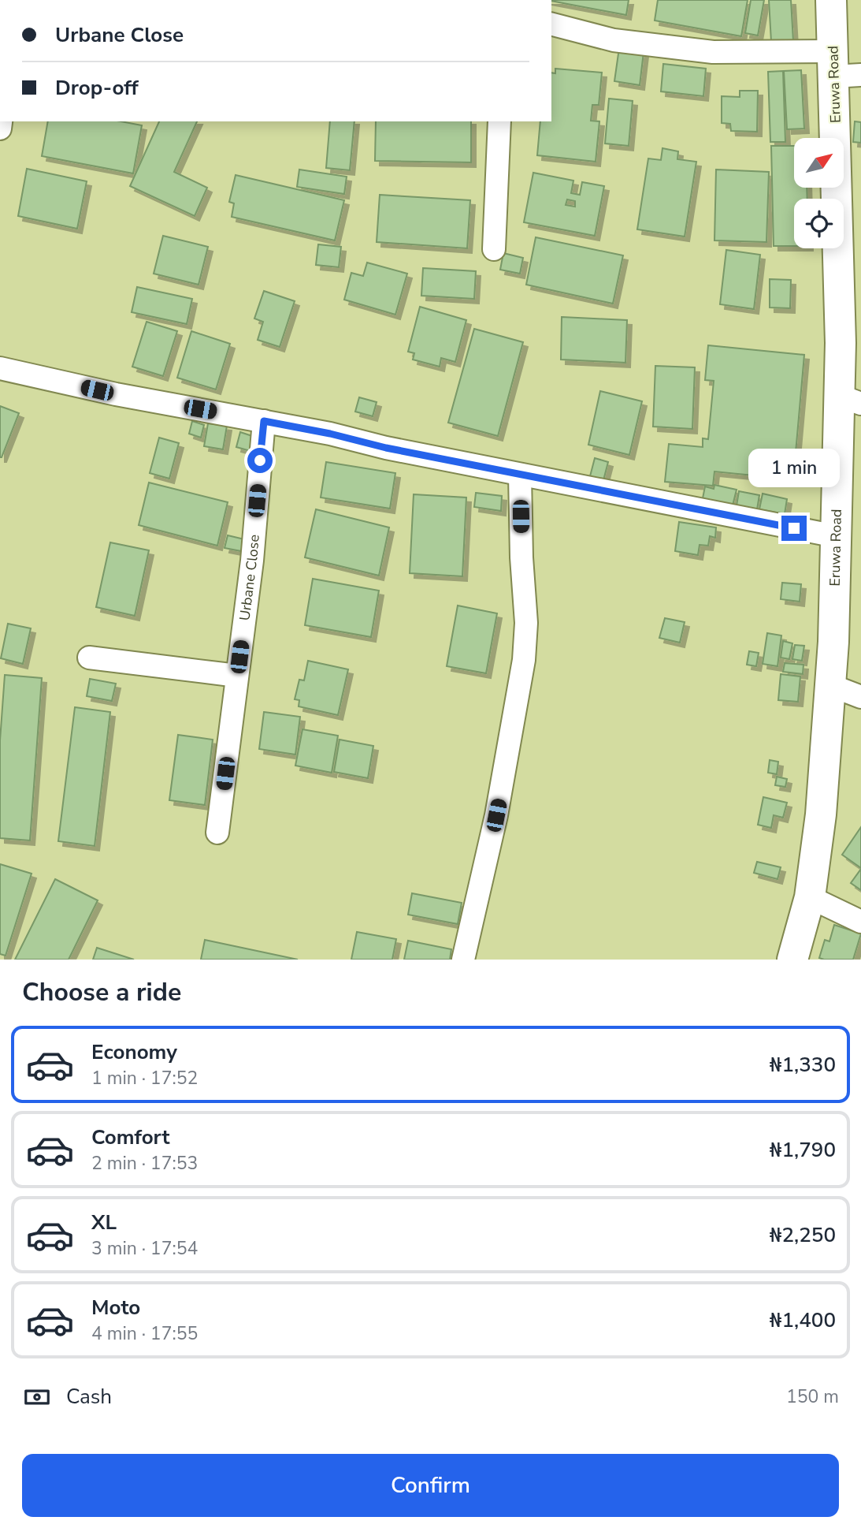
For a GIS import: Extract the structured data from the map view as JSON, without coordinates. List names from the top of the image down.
{
  "streets": {
    "main road": ["Eruwa Road"],
    "street": ["Urbane Close"]
  },
  "north": "top right",
  "page": {
    "banner": ["Urbane Close", "Drop-off"],
    "bubble": "1 min",
    "heading": "Choose a ride",
    "list": [
      {
        "name": "Economy",
        "note": "1 min · 17:52",
        "value": "₦1,330"
      },
      {
        "name": "Comfort",
        "note": "2 min · 17:53",
        "value": "₦1,790"
      },
      {
        "name": "XL",
        "note": "3 min · 17:54",
        "value": "₦2,250"
      },
      {
        "name": "Moto",
        "note": "4 min · 17:55",
        "value": "₦1,400"
      }
    ],
    "pay": ["Cash", "150 m"],
    "buttons": "Confirm"
  }
}
